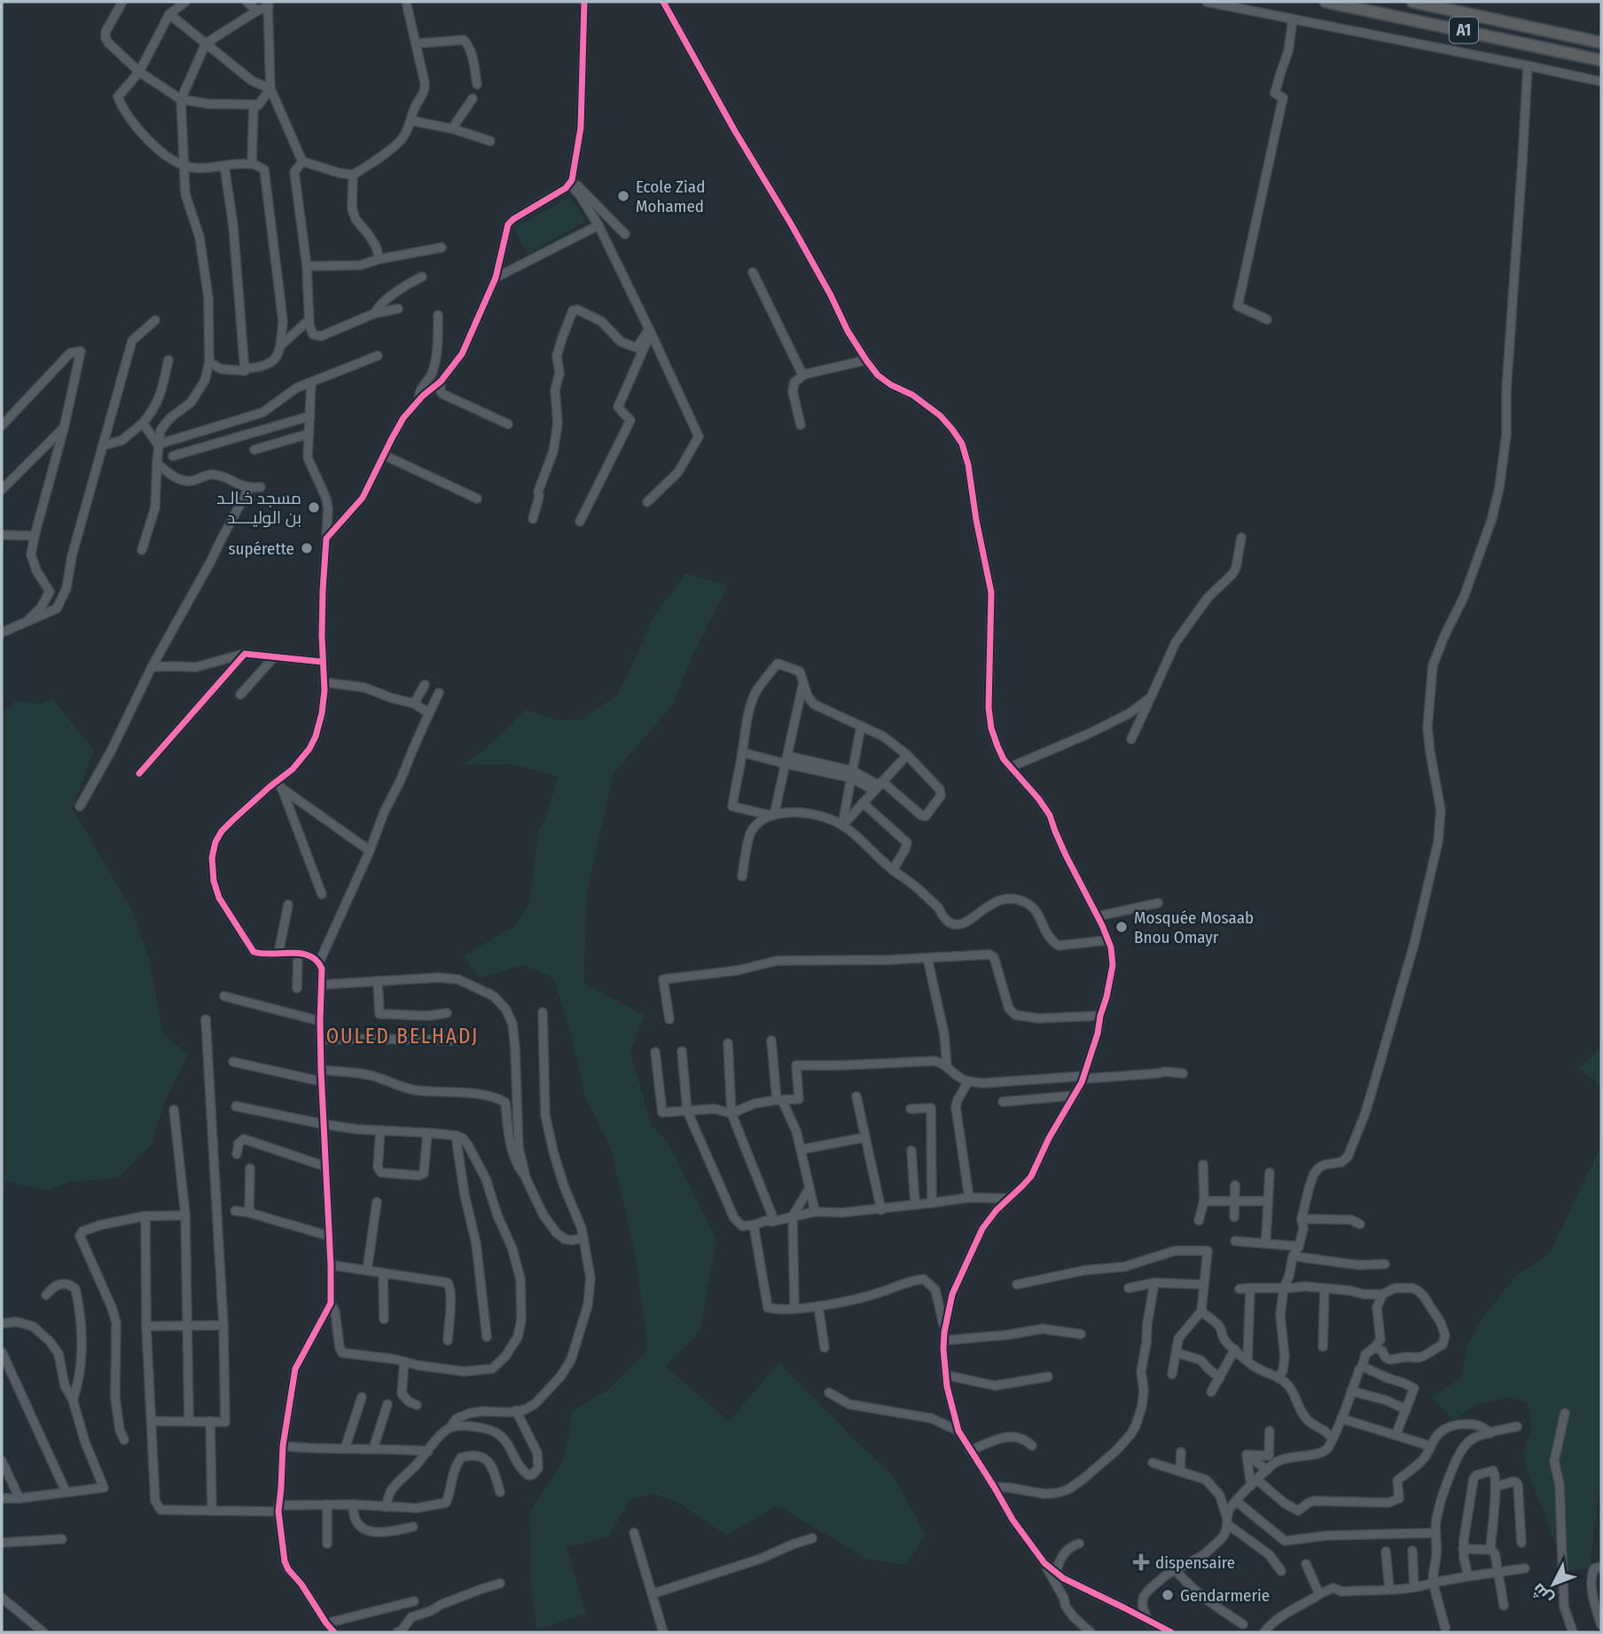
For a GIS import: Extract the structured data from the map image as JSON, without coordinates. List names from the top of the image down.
{
  "streets": {
    "highway": ["A1"]
  },
  "districts": ["OULED BELHADJ"],
  "places": {
    "other": [
      "Ecole Ziad Mohamed",
      "مسجد خـالـد بن الوليــــد",
      "supérette",
      "Mosquée Mosaab Bnou Omayr",
      "Gendarmerie"
    ],
    "health": ["dispensaire"]
  },
  "north": "bottom left"
}
